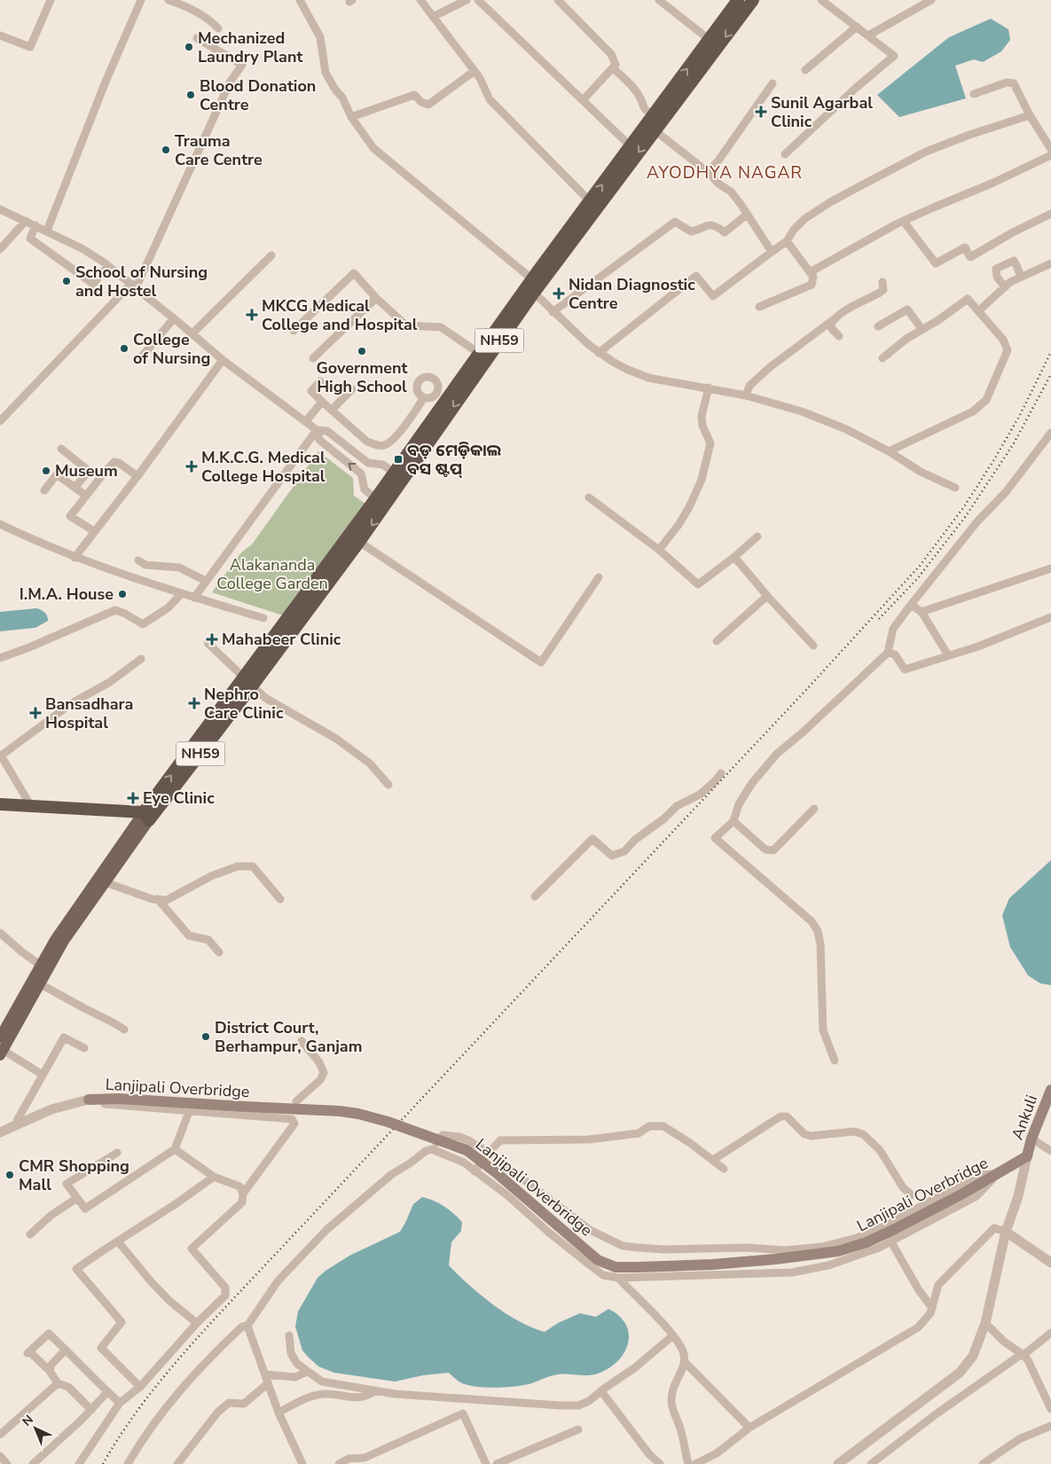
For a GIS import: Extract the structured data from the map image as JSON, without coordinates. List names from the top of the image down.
{
  "streets": {
    "highway": ["NH59"],
    "main road": ["Lanjipali Overbridge", "Ankuli"]
  },
  "crossings": [
    ["Lanjipali Overbridge", "Ankuli"]
  ],
  "districts": ["AYODHYA NAGAR"],
  "parks": ["Alakananda College Garden"],
  "places": {
    "other": [
      "Mechanized Laundry Plant",
      "Blood Donation Centre",
      "Trauma Care Centre",
      "School of Nursing and Hostel",
      "College of Nursing",
      "Government High School",
      "Museum",
      "I.M.A. House",
      "District Court, Berhampur, Ganjam",
      "CMR Shopping Mall"
    ],
    "health": [
      "Sunil Agarbal Clinic",
      "Nidan Diagnostic Centre",
      "MKCG Medical College and Hospital",
      "M.K.C.G. Medical College Hospital",
      "Mahabeer Clinic",
      "Nephro Care Clinic",
      "Bansadhara Hospital",
      "Eye Clinic"
    ],
    "transit": ["ବଡ଼ ମେଡ଼ିକାଲ ବସ ଷ୍ଟପ୍"]
  },
  "north": "top left"
}
